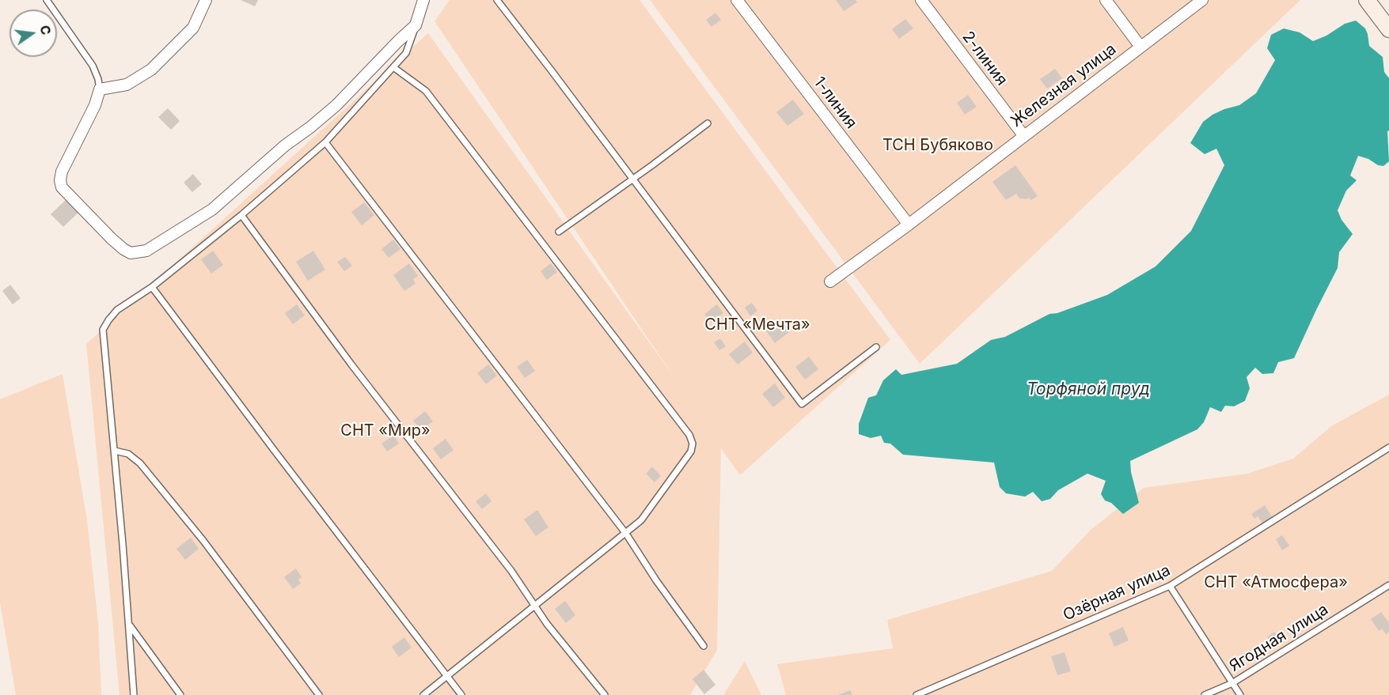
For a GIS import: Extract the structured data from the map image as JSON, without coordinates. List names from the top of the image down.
{
  "streets": {
    "street": ["2-линия", "Железная улица", "1-линия"],
    "lane": ["Озёрная улица", "Ягодная улица"]
  },
  "crossings": [
    ["2-линия", "Железная улица"],
    ["Железная улица", "1-линия"]
  ],
  "water": ["Торфяной пруд"],
  "parks": [
    "ТСН Бубяково",
    "СНТ «Мечта»",
    "СНТ «Мир»",
    "СНТ «Атмосфера»"
  ],
  "north": "right"
}
